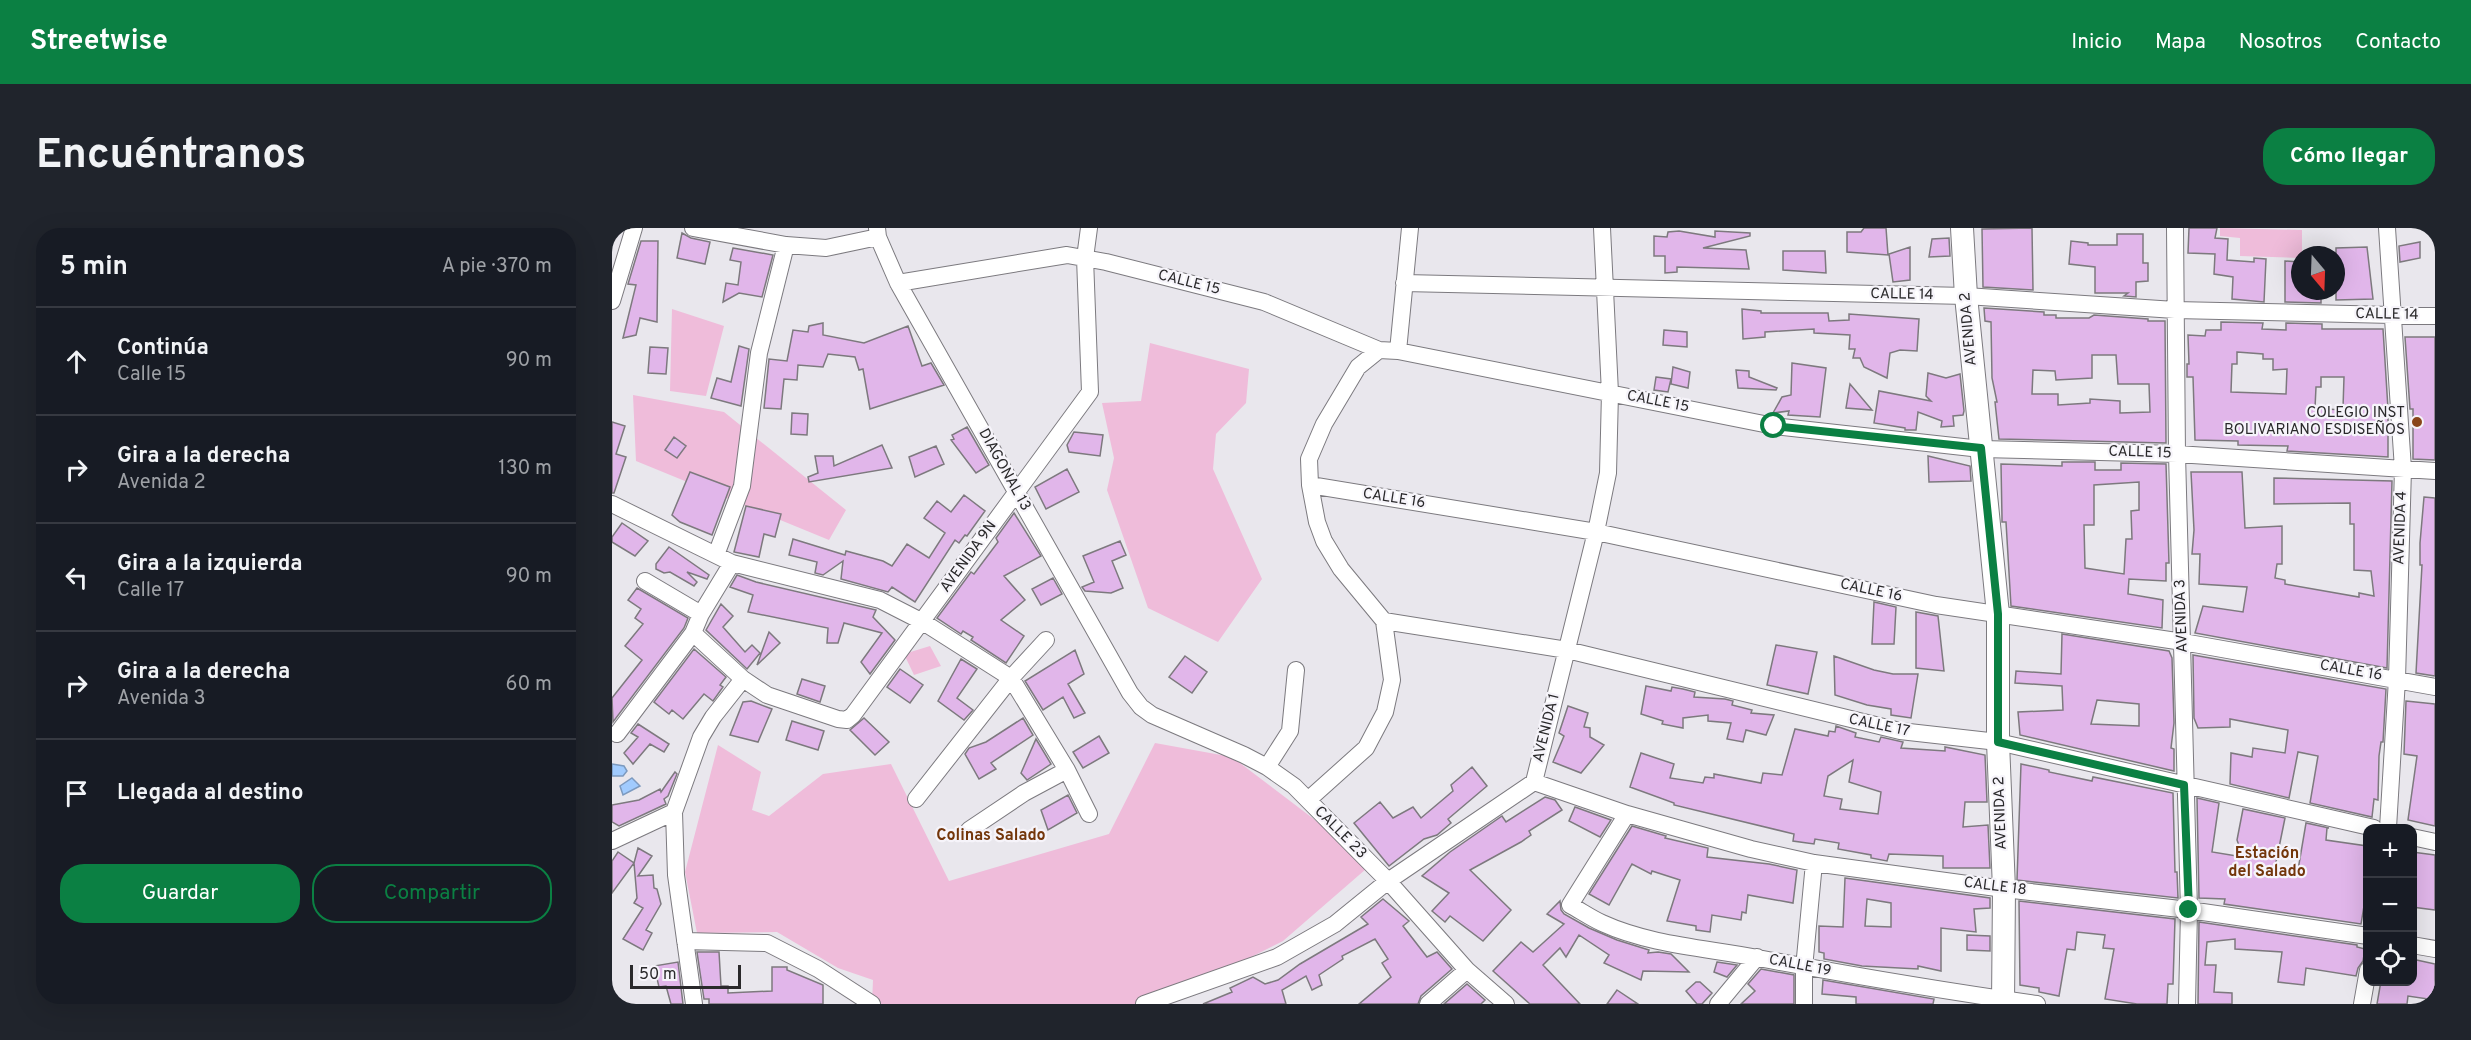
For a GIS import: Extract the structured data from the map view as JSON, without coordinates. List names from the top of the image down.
{
  "streets": {
    "street": [
      "CALLE 15",
      "CALLE 14",
      "AVENIDA 2",
      "DIAGONAL 13",
      "CALLE 16",
      "AVENIDA 4",
      "AVENIDA 9N",
      "AVENIDA 3",
      "CALLE 17",
      "AVENIDA 1",
      "CALLE 23",
      "CALLE 18",
      "CALLE 19"
    ]
  },
  "crossings": [
    ["CALLE 15", "AVENIDA 2"],
    ["CALLE 15", "DIAGONAL 13"],
    ["CALLE 15", "AVENIDA 4"],
    ["CALLE 15", "AVENIDA 9N"],
    ["CALLE 15", "AVENIDA 3"],
    ["CALLE 15", "AVENIDA 1"],
    ["CALLE 14", "AVENIDA 2"],
    ["CALLE 14", "AVENIDA 4"],
    ["CALLE 14", "AVENIDA 3"],
    ["CALLE 14", "AVENIDA 1"],
    ["AVENIDA 2", "CALLE 16"],
    ["AVENIDA 2", "CALLE 17"],
    ["AVENIDA 2", "CALLE 18"],
    ["AVENIDA 2", "CALLE 19"],
    ["DIAGONAL 13", "AVENIDA 9N"],
    ["DIAGONAL 13", "CALLE 23"],
    ["CALLE 16", "AVENIDA 4"],
    ["CALLE 16", "AVENIDA 3"],
    ["CALLE 16", "AVENIDA 1"],
    ["AVENIDA 3", "CALLE 17"],
    ["AVENIDA 3", "CALLE 18"],
    ["CALLE 17", "AVENIDA 1"],
    ["AVENIDA 1", "CALLE 23"],
    ["AVENIDA 1", "CALLE 18"],
    ["CALLE 18", "CALLE 19"]
  ],
  "districts": ["Colinas Salado", "Estación del Salado"],
  "places": ["COLEGIO INST BOLIVARIANO ESDISEÑOS"],
  "scale_bar": "50 m",
  "north": "bottom",
  "page": {
    "header": "Streetwise",
    "nav": [
      "Inicio",
      "Mapa",
      "Nosotros",
      "Contacto"
    ],
    "buttons": [
      "Cómo llegar",
      ["Guardar", "Compartir"]
    ],
    "title": "Encuéntranos",
    "heading": ["5 min", "A pie · 370 m"],
    "list": [
      ["Continúa", "Calle 15", "90 m"],
      ["Gira a la derecha", "Avenida 2", "130 m"],
      ["Gira a la izquierda", "Calle 17", "90 m"],
      ["Gira a la derecha", "Avenida 3", "60 m"],
      "Llegada al destino"
    ],
    "map_buttons": ["+", "−"],
    "scale": "50 m"
  }
}
